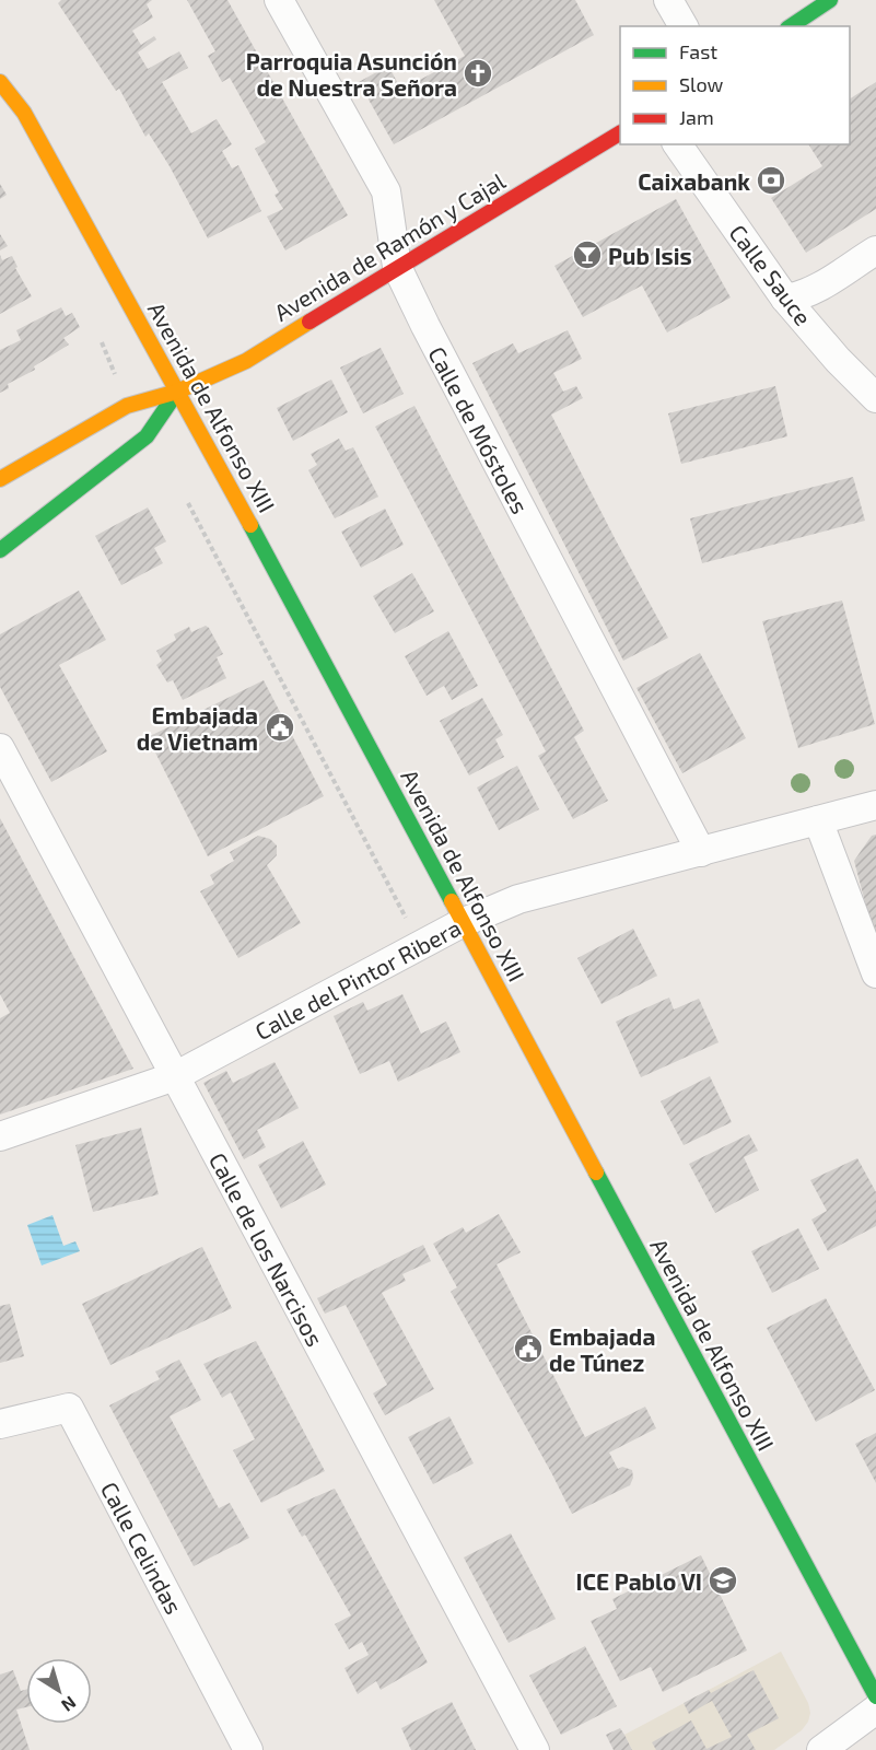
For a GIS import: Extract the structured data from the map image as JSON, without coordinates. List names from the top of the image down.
{
  "streets": {
    "street": [
      "Avenida de Ramón y Cajal",
      "Calle Sauce",
      "Avenida de Alfonso XIII",
      "Calle de Móstoles",
      "Calle del Pintor Ribera",
      "Calle de los Narcisos",
      "Calle Celindas"
    ]
  },
  "crossings": [
    ["Avenida de Ramón y Cajal", "Avenida de Alfonso XIII"],
    ["Avenida de Ramón y Cajal", "Calle de Móstoles"],
    ["Avenida de Alfonso XIII", "Calle del Pintor Ribera"],
    ["Calle de Móstoles", "Calle del Pintor Ribera"],
    ["Calle del Pintor Ribera", "Calle de los Narcisos"]
  ],
  "places": {
    "church": ["Parroquia Asunción de Nuestra Señora"],
    "bank": ["Caixabank"],
    "bar": ["Pub Isis"],
    "public building": ["Embajada de Vietnam", "Embajada de Túnez"],
    "school or university": ["ICE Pablo VI"]
  },
  "legend": ["Fast", "Slow", "Jam"],
  "north": "bottom right"
}
